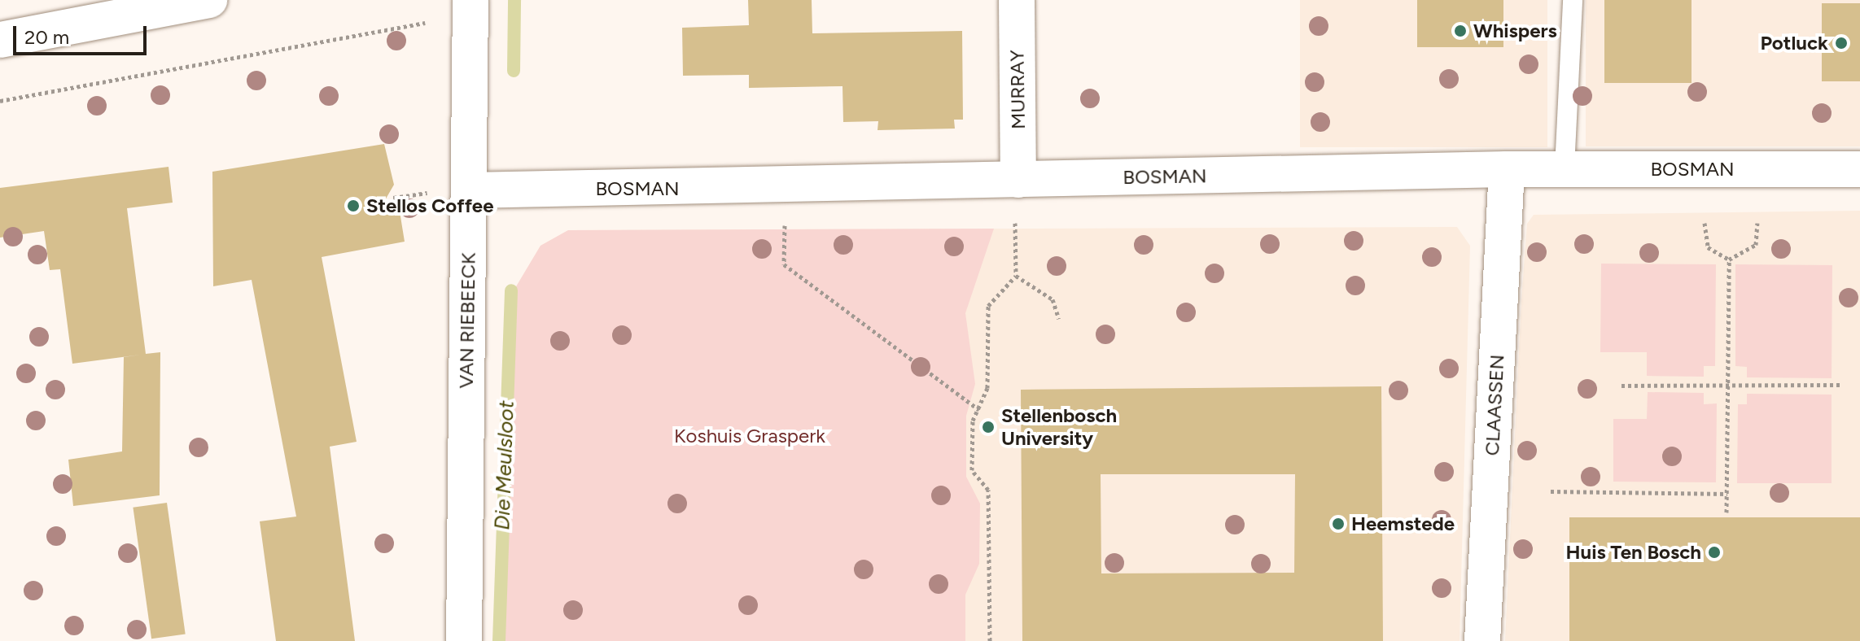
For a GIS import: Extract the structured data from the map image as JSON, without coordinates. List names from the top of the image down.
{
  "streets": {
    "street": [
      "MURRAY",
      "BOSMAN",
      "VAN RIEBEECK",
      "CLAASSEN"
    ]
  },
  "crossings": [
    ["MURRAY", "BOSMAN"],
    ["BOSMAN", "VAN RIEBEECK"],
    ["BOSMAN", "CLAASSEN"]
  ],
  "water": ["Die Meulsloot"],
  "parks": ["Koshuis Grasperk"],
  "places": [
    "Whispers",
    "Potluck",
    "Stellos Coffee",
    "Stellenbosch University",
    "Heemstede",
    "Huis Ten Bosch"
  ],
  "scale_bar": "20 m"
}
